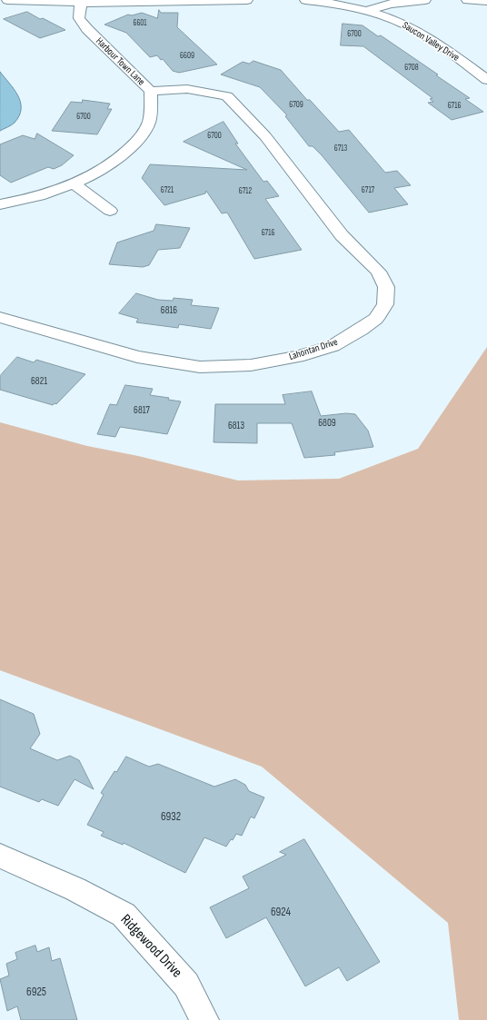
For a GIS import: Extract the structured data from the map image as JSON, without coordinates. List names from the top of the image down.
{
  "streets": {
    "street": [
      "Saucon Valley Drive",
      "Harbour Town Lane",
      "Lahontan Drive",
      "Ridgewood Drive"
    ]
  },
  "crossings": [
    ["Harbour Town Lane", "Lahontan Drive"]
  ],
  "house_numbers": [
    "6601",
    "6700",
    "6609",
    "6708",
    "6709",
    "6716",
    "6700",
    "6700",
    "6713",
    "6721",
    "6717",
    "6712",
    "6716",
    "6816",
    "6821",
    "6817",
    "6809",
    "6813",
    "6932",
    "6924",
    "6925"
  ]
}
